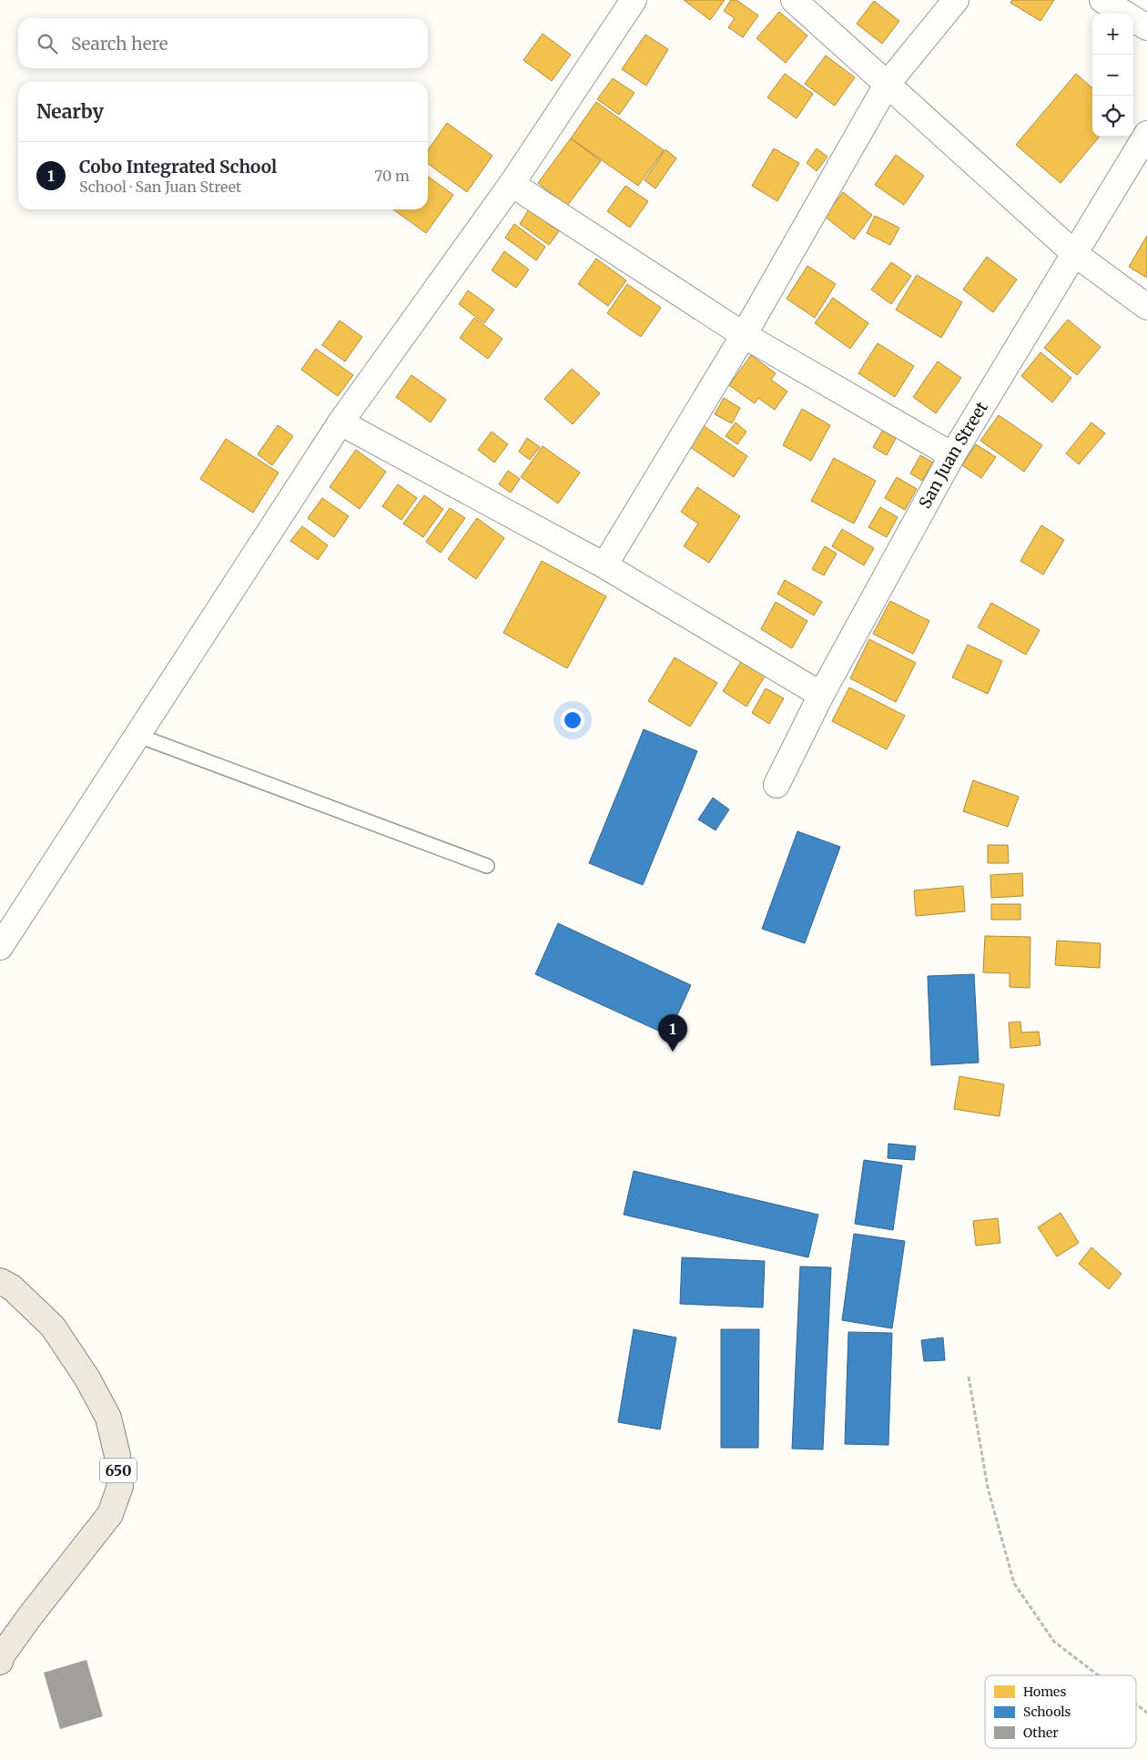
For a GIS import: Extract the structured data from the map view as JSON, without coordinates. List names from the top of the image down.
{
  "streets": {
    "main road": ["650"],
    "street": ["San Juan Street"]
  },
  "legend": ["Homes", "Schools", "Other"],
  "page": {
    "map_buttons": ["+", "−"],
    "search": "Search here",
    "heading": "Nearby",
    "list": [
      {
        "mark": "1",
        "name": "Cobo Integrated School",
        "note": "School · San Juan Street",
        "value": "70 m"
      }
    ],
    "pins": "1"
  }
}
